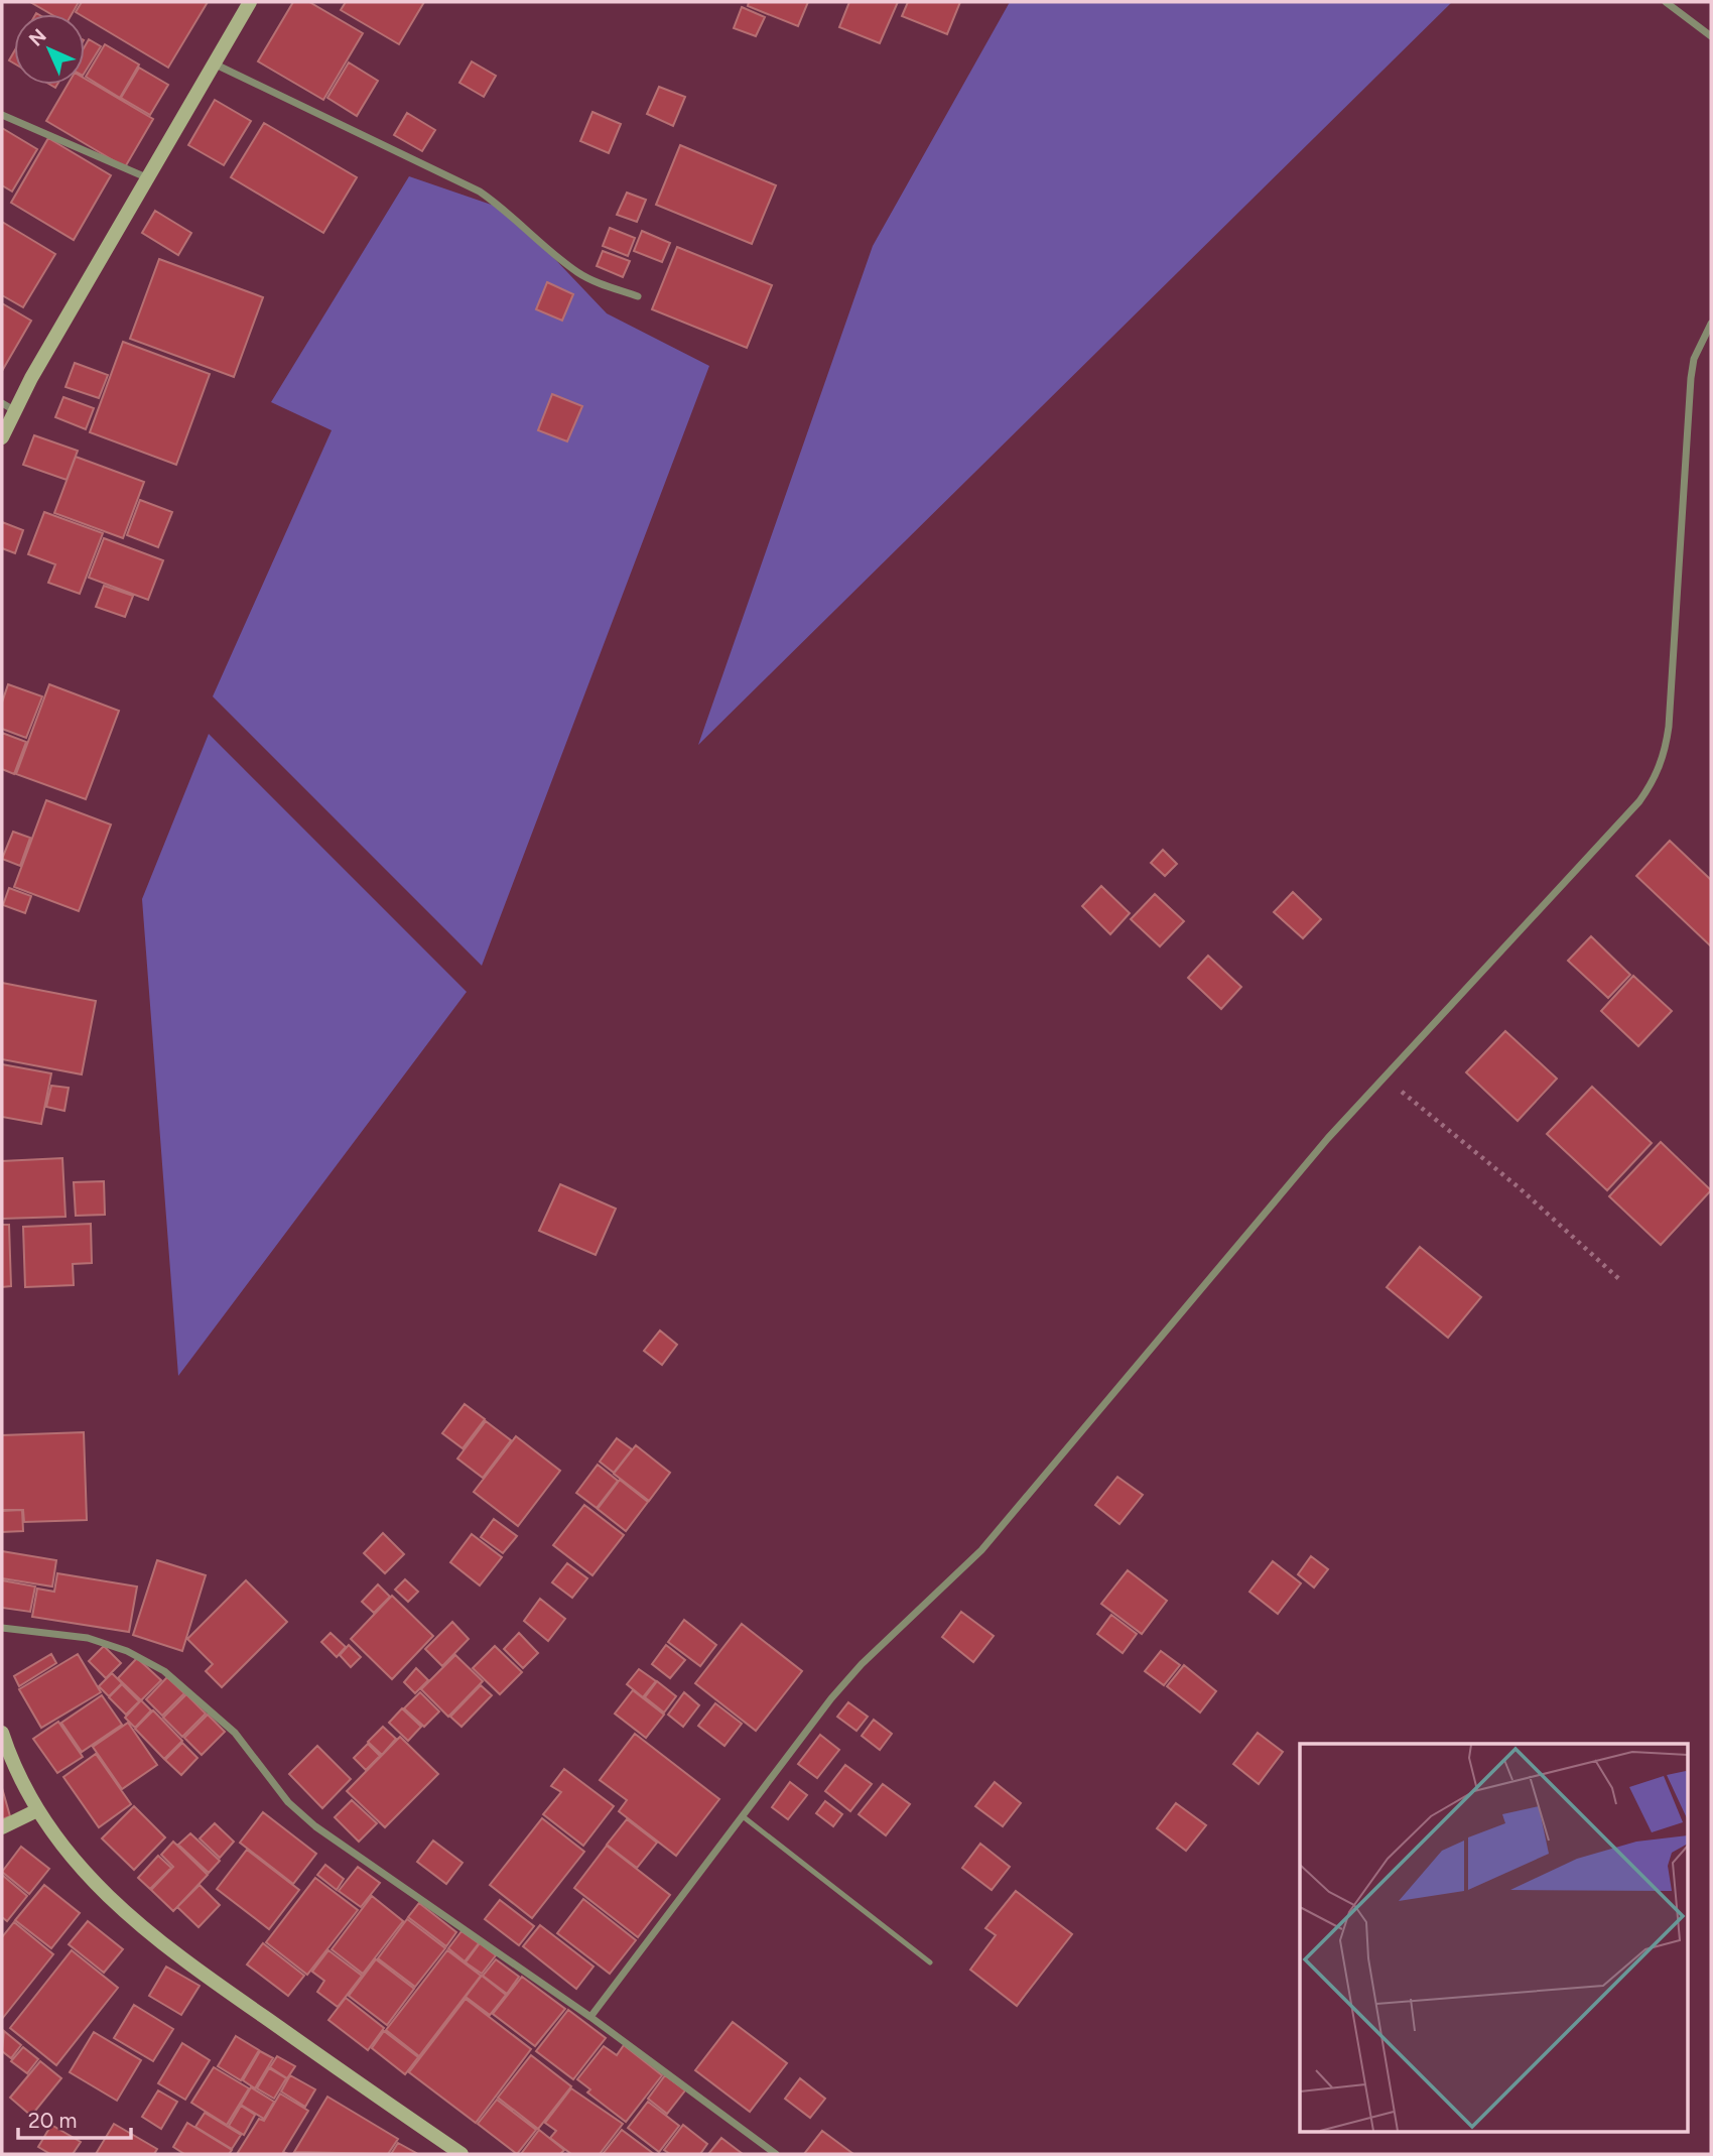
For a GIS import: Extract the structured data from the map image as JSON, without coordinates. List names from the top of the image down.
{
  "scale_bar": "20 m",
  "north": "top left"
}
